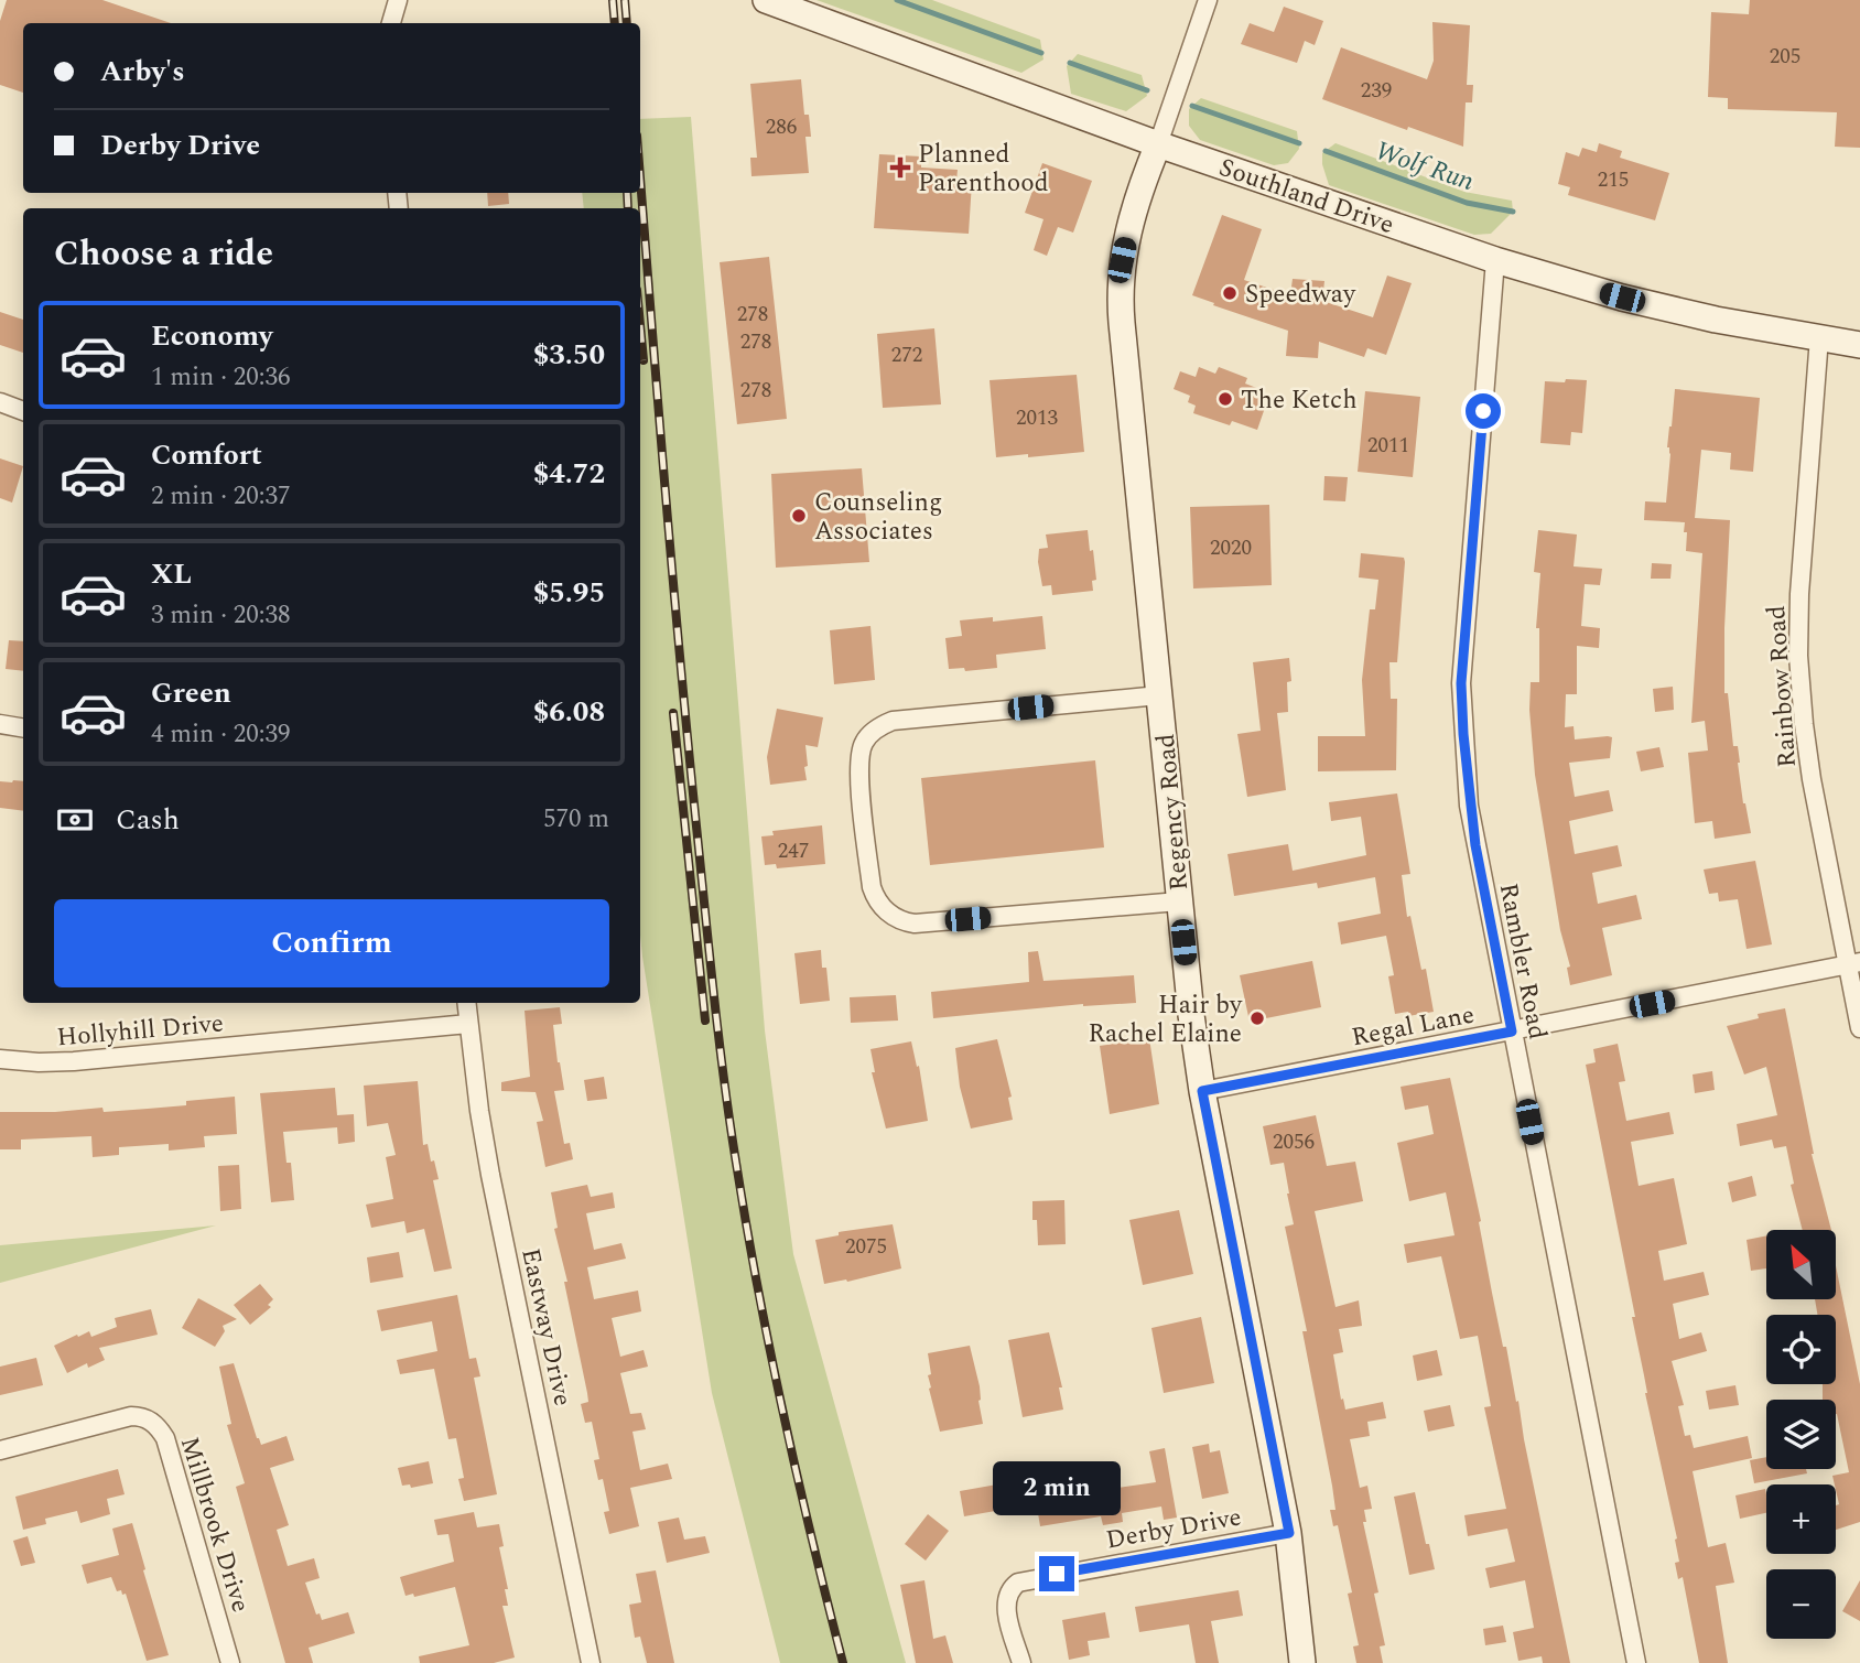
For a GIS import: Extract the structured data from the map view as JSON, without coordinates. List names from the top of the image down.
{
  "streets": {
    "street": [
      "Southland Drive",
      "Rainbow Road",
      "Regency Road",
      "Rambler Road",
      "Regal Lane",
      "Hollyhill Drive",
      "Eastway Drive",
      "Millbrook Drive",
      "Derby Drive"
    ]
  },
  "crossings": [
    ["Southland Drive", "Rainbow Road"],
    ["Southland Drive", "Regency Road"],
    ["Southland Drive", "Rambler Road"],
    ["Rainbow Road", "Regal Lane"],
    ["Regency Road", "Regal Lane"],
    ["Regency Road", "Derby Drive"],
    ["Rambler Road", "Regal Lane"],
    ["Hollyhill Drive", "Eastway Drive"]
  ],
  "water": ["Wolf Run"],
  "places": {
    "health": ["Planned Parenthood"],
    "other": [
      "Speedway",
      "The Ketch",
      "Counseling Associates",
      "Hair by Rachel Elaine"
    ]
  },
  "house_numbers": [
    "205",
    "239",
    "286",
    "215",
    "278",
    "278",
    "272",
    "278",
    "2013",
    "2011",
    "2020",
    "247",
    "2056",
    "2075"
  ],
  "north": "top left",
  "page": {
    "banner": ["Arby's", "Derby Drive"],
    "heading": "Choose a ride",
    "list": [
      {
        "name": "Economy",
        "note": "1 min · 20:36",
        "value": "$3.50"
      },
      {
        "name": "Comfort",
        "note": "2 min · 20:37",
        "value": "$4.72"
      },
      {
        "name": "XL",
        "note": "3 min · 20:38",
        "value": "$5.95"
      },
      {
        "name": "Green",
        "note": "4 min · 20:39",
        "value": "$6.08"
      }
    ],
    "pay": ["Cash", "570 m"],
    "buttons": "Confirm",
    "map_buttons": ["+", "−"],
    "bubble": "2 min"
  }
}
